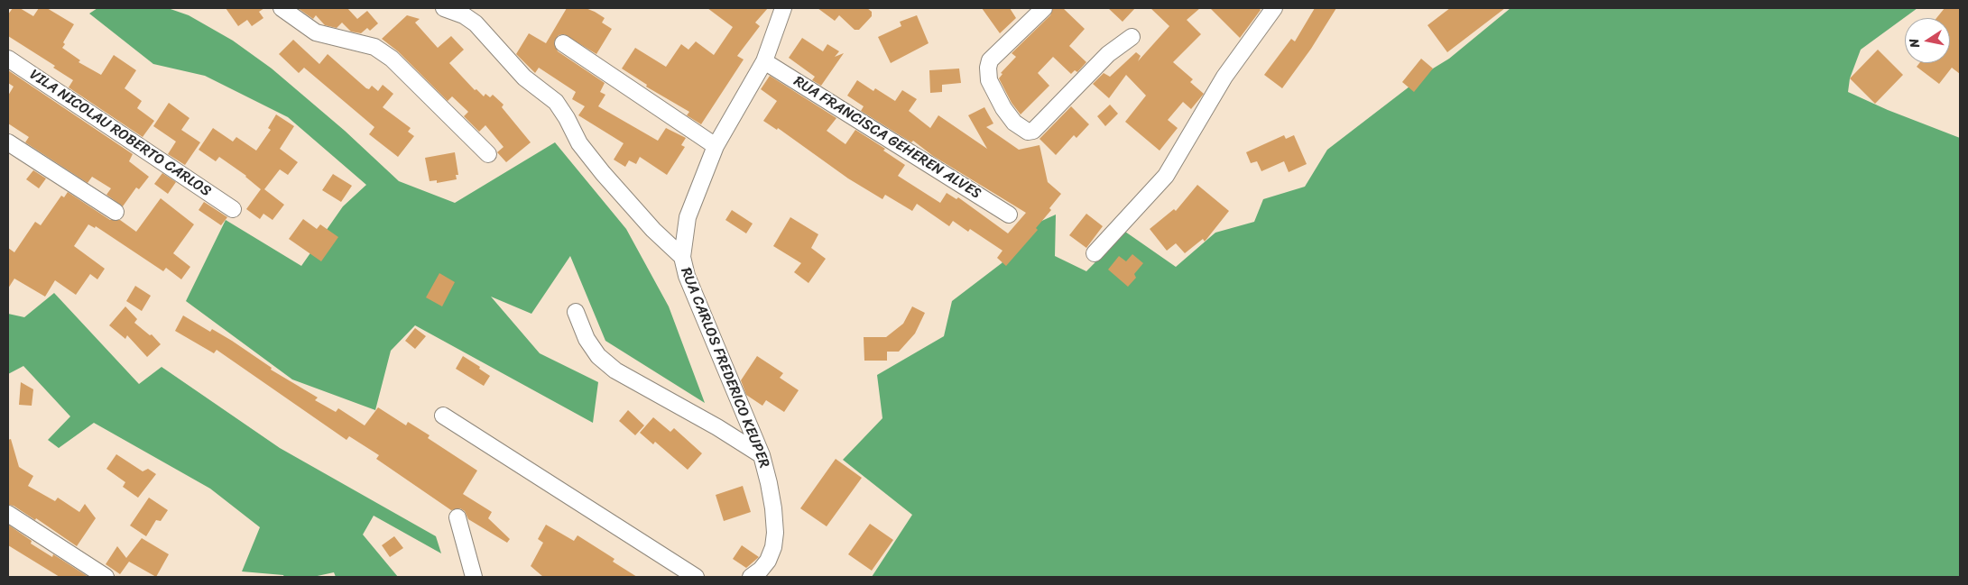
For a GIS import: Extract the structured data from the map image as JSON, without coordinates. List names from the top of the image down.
{
  "streets": {
    "street": ["VILA NICOLAU ROBERTO CARLOS", "RUA FRANCISCA GEHEREN ALVES", "RUA CARLOS FREDERICO KEUPER"]
  },
  "crossings": [
    ["RUA FRANCISCA GEHEREN ALVES", "RUA CARLOS FREDERICO KEUPER"]
  ],
  "north": "left"
}
